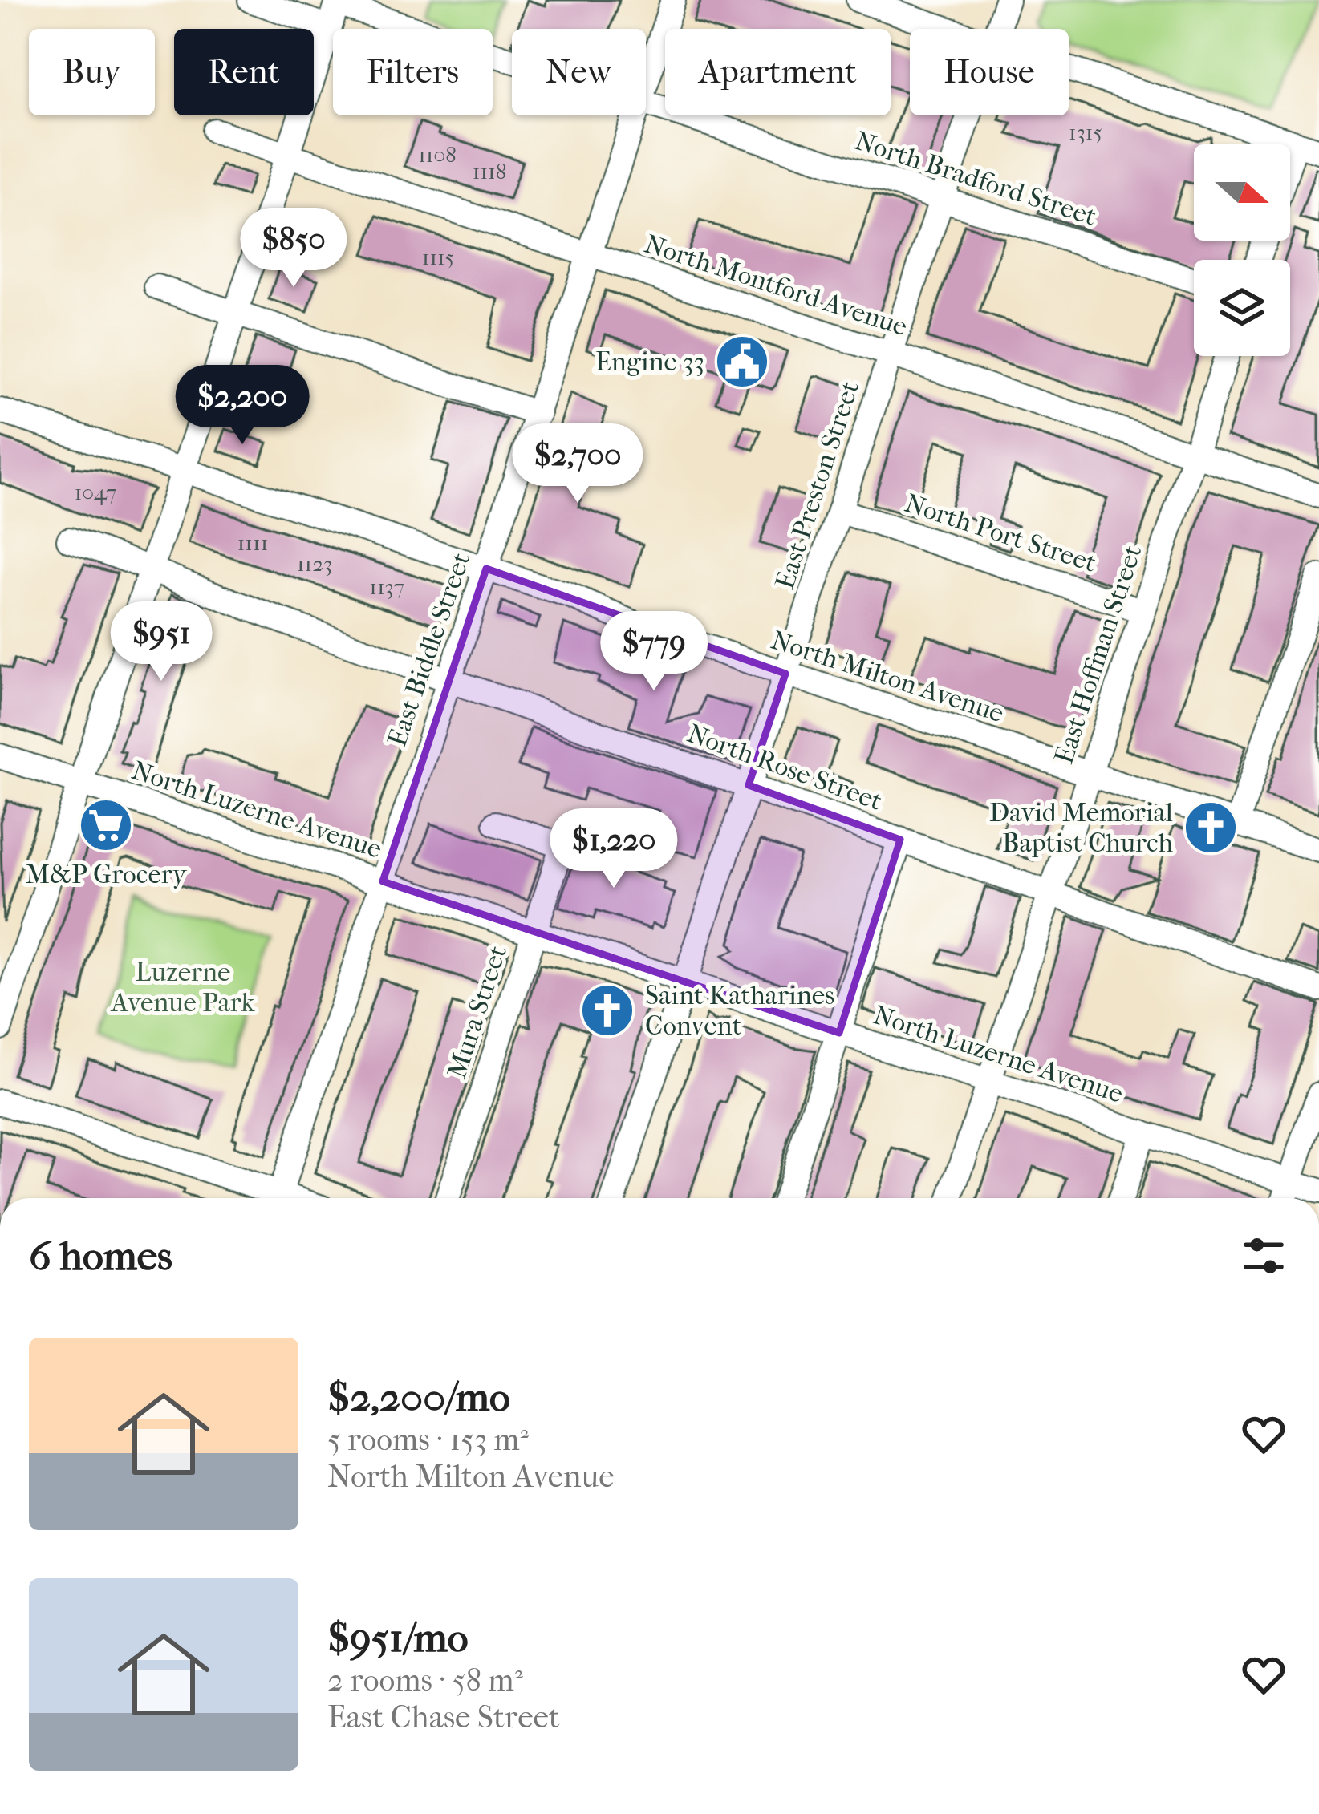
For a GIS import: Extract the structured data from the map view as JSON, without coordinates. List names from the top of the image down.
{
  "streets": {
    "street": [
      "North Bradford Street",
      "North Montford Avenue",
      "East Preston Street",
      "North Port Street",
      "East Biddle Street",
      "East Hoffman Street",
      "North Milton Avenue",
      "North Rose Street",
      "North Luzerne Avenue",
      "Mura Street"
    ]
  },
  "crossings": [
    ["North Bradford Street", "East Preston Street"],
    ["North Montford Avenue", "East Preston Street"],
    ["North Montford Avenue", "East Biddle Street"],
    ["North Montford Avenue", "East Hoffman Street"],
    ["East Preston Street", "North Port Street"],
    ["East Preston Street", "North Milton Avenue"],
    ["East Preston Street", "North Rose Street"],
    ["East Preston Street", "North Luzerne Avenue"],
    ["North Port Street", "East Hoffman Street"],
    ["East Biddle Street", "North Milton Avenue"],
    ["East Biddle Street", "North Rose Street"],
    ["East Biddle Street", "North Luzerne Avenue"],
    ["East Hoffman Street", "North Milton Avenue"],
    ["East Hoffman Street", "North Rose Street"],
    ["East Hoffman Street", "North Luzerne Avenue"],
    ["North Luzerne Avenue", "Mura Street"]
  ],
  "parks": ["Luzerne Avenue Park"],
  "places": {
    "public building": ["Engine 33"],
    "supermarket": ["M&P Grocery"],
    "church": ["David Memorial Baptist Church", "Saint Katharines Convent"]
  },
  "house_numbers": [
    "1315",
    "1108",
    "1118",
    "1115",
    "1047",
    "1111",
    "1123",
    "1137"
  ],
  "north": "right",
  "page": {
    "chip": [
      "Buy",
      "Rent",
      "Filters",
      "New",
      "Apartment",
      "House"
    ],
    "price": [
      "$850",
      "$2,200",
      "$2,700",
      "$951",
      "$779",
      "$1,220"
    ],
    "heading": "6 homes",
    "list": [
      {
        "name": "$2,200/mo",
        "note": "5 rooms · 153 m² · North Milton Avenue"
      },
      {
        "name": "$951/mo",
        "note": "2 rooms · 58 m² · East Chase Street"
      }
    ]
  }
}
